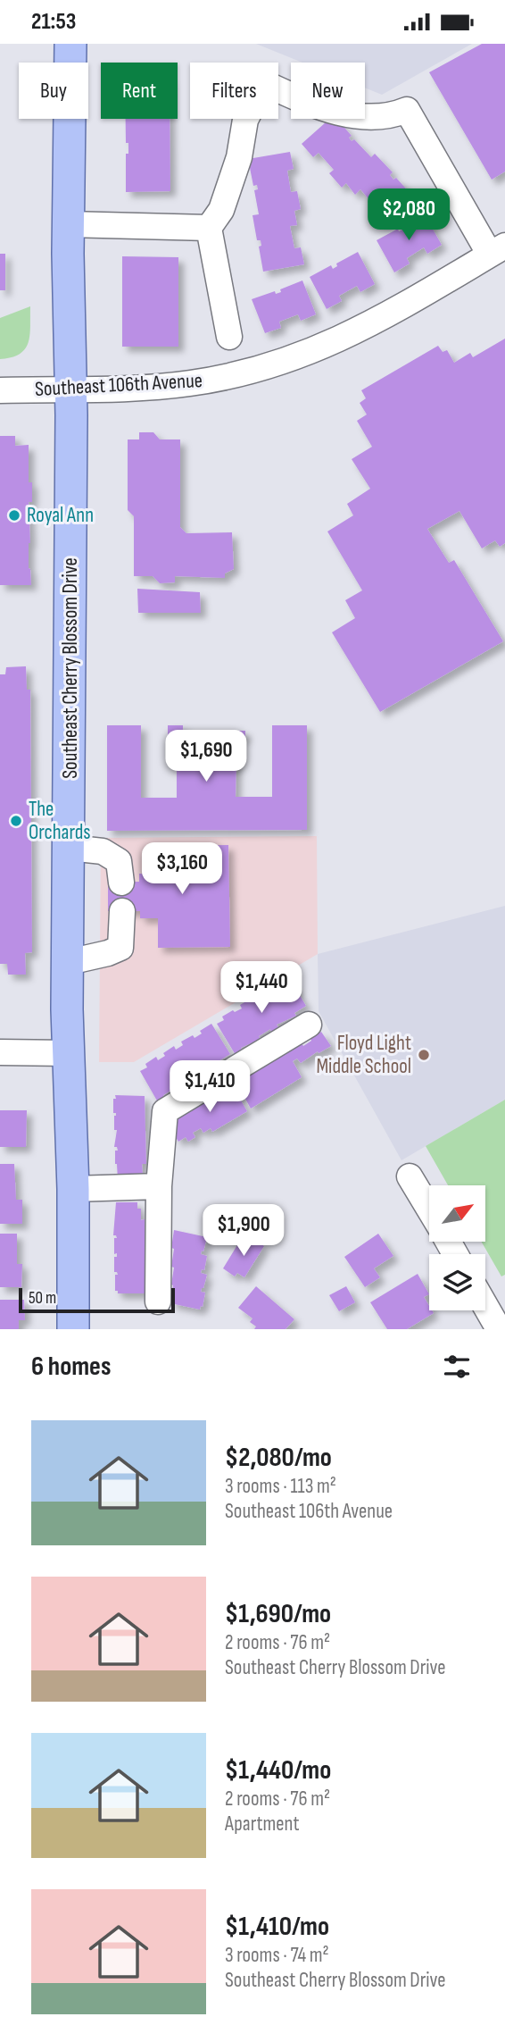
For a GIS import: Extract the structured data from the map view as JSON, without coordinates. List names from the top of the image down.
{
  "streets": {
    "main road": ["Southeast Cherry Blossom Drive"],
    "street": ["Southeast 106th Avenue"]
  },
  "crossings": [
    ["Southeast 106th Avenue", "Southeast Cherry Blossom Drive"]
  ],
  "places": ["Royal Ann", "The Orchards", "Floyd Light Middle School"],
  "scale_bar": "50 m",
  "north": "top right",
  "page": {
    "status": "21:53",
    "chip": [
      "Buy",
      "Rent",
      "Filters",
      "New"
    ],
    "price": [
      "$2,080",
      "$1,690",
      "$3,160",
      "$1,440",
      "$1,410",
      "$1,900"
    ],
    "scale": "50 m",
    "heading": "6 homes",
    "list": [
      {
        "name": "$2,080/mo",
        "note": "3 rooms · 113 m² · Southeast 106th Avenue"
      },
      {
        "name": "$1,690/mo",
        "note": "2 rooms · 76 m² · Southeast Cherry Blossom Drive"
      },
      {
        "name": "$1,440/mo",
        "note": "2 rooms · 76 m² · Apartment"
      },
      {
        "name": "$1,410/mo",
        "note": "3 rooms · 74 m² · Southeast Cherry Blossom Drive"
      }
    ]
  }
}
